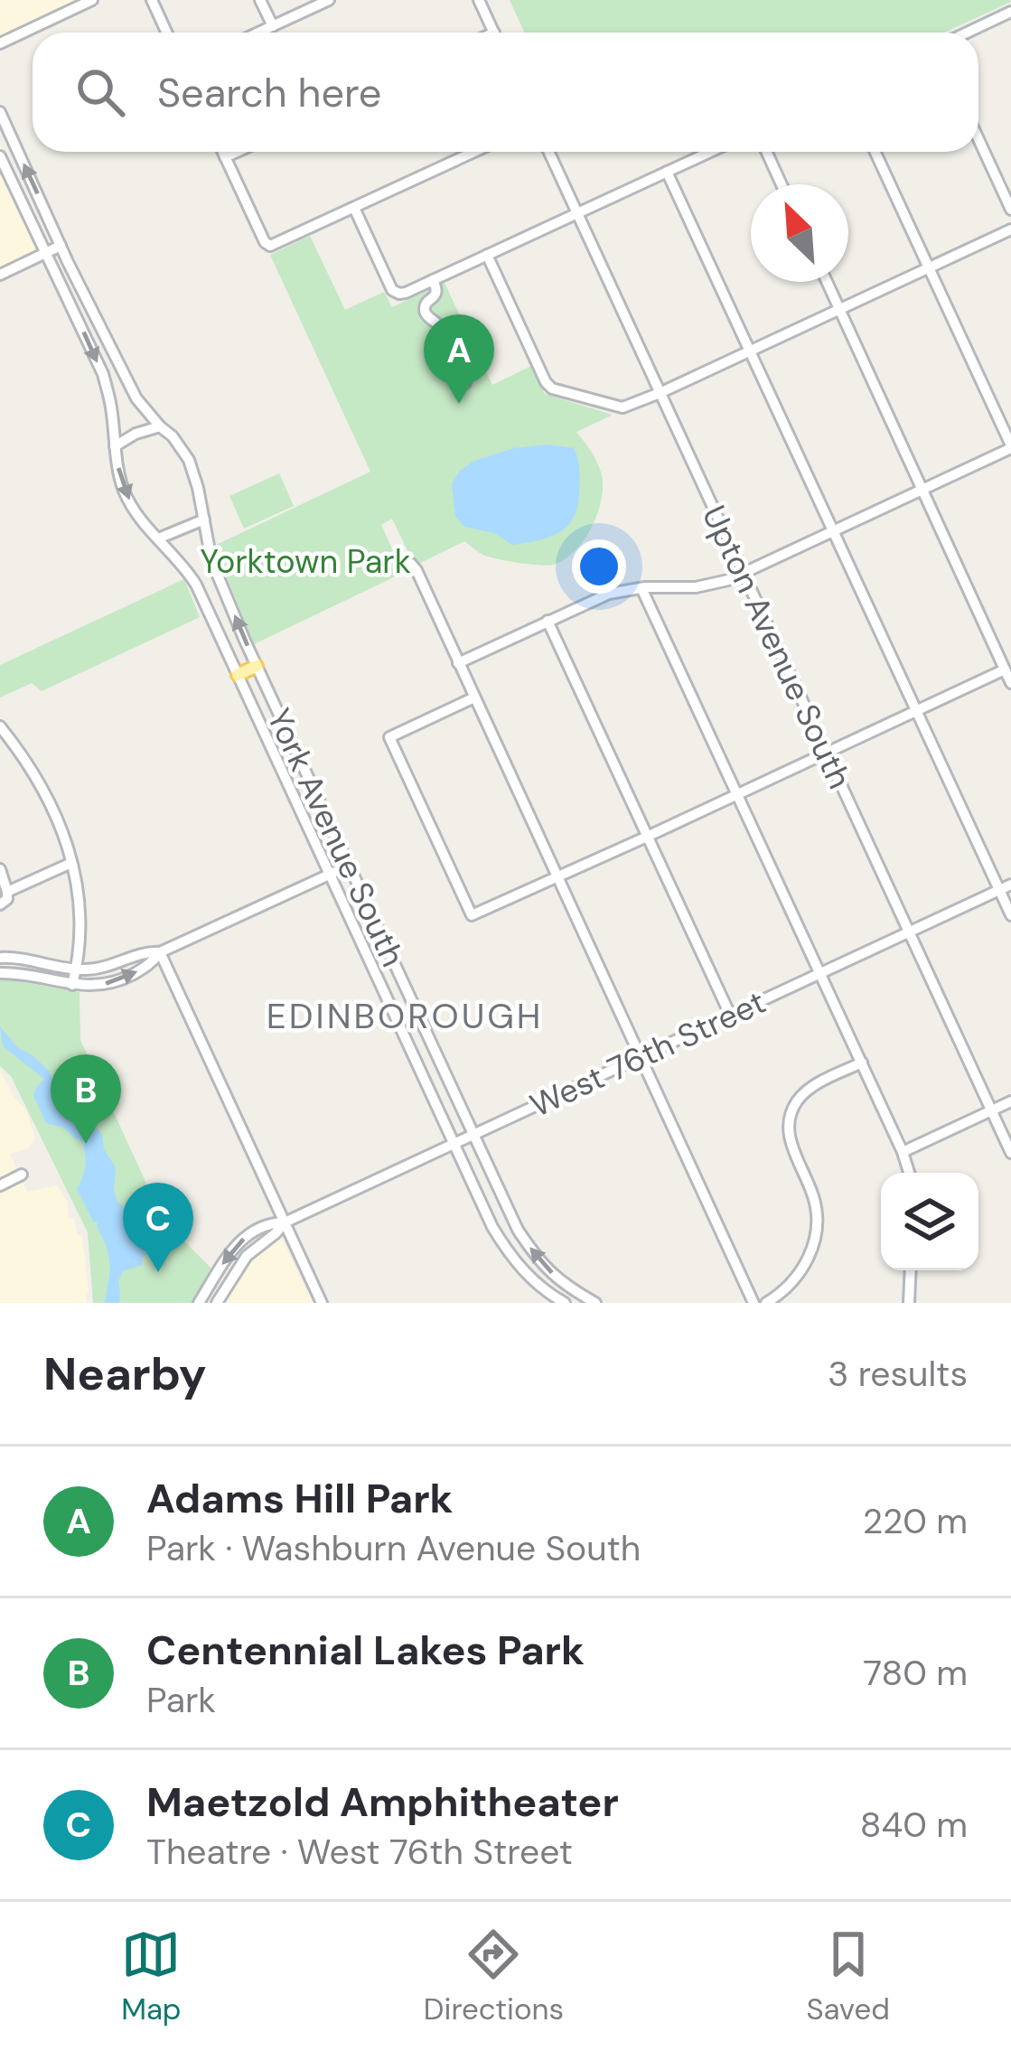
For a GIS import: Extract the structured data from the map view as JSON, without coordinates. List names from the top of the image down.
{
  "streets": {
    "street": ["Upton Avenue South", "York Avenue South", "West 76th Street"]
  },
  "crossings": [
    ["Upton Avenue South", "West 76th Street"],
    ["York Avenue South", "West 76th Street"]
  ],
  "districts": ["EDINBOROUGH"],
  "parks": ["Yorktown Park"],
  "north": "top left",
  "page": {
    "search": "Search here",
    "pins": ["A", "B", "C"],
    "heading": ["Nearby", "3 results"],
    "list": [
      {
        "mark": "A",
        "name": "Adams Hill Park",
        "note": "Park · Washburn Avenue South",
        "value": "220 m"
      },
      {
        "mark": "B",
        "name": "Centennial Lakes Park",
        "note": "Park",
        "value": "780 m"
      },
      {
        "mark": "C",
        "name": "Maetzold Amphitheater",
        "note": "Theatre · West 76th Street",
        "value": "840 m"
      }
    ],
    "nav": ["Map", "Directions", "Saved"]
  }
}
